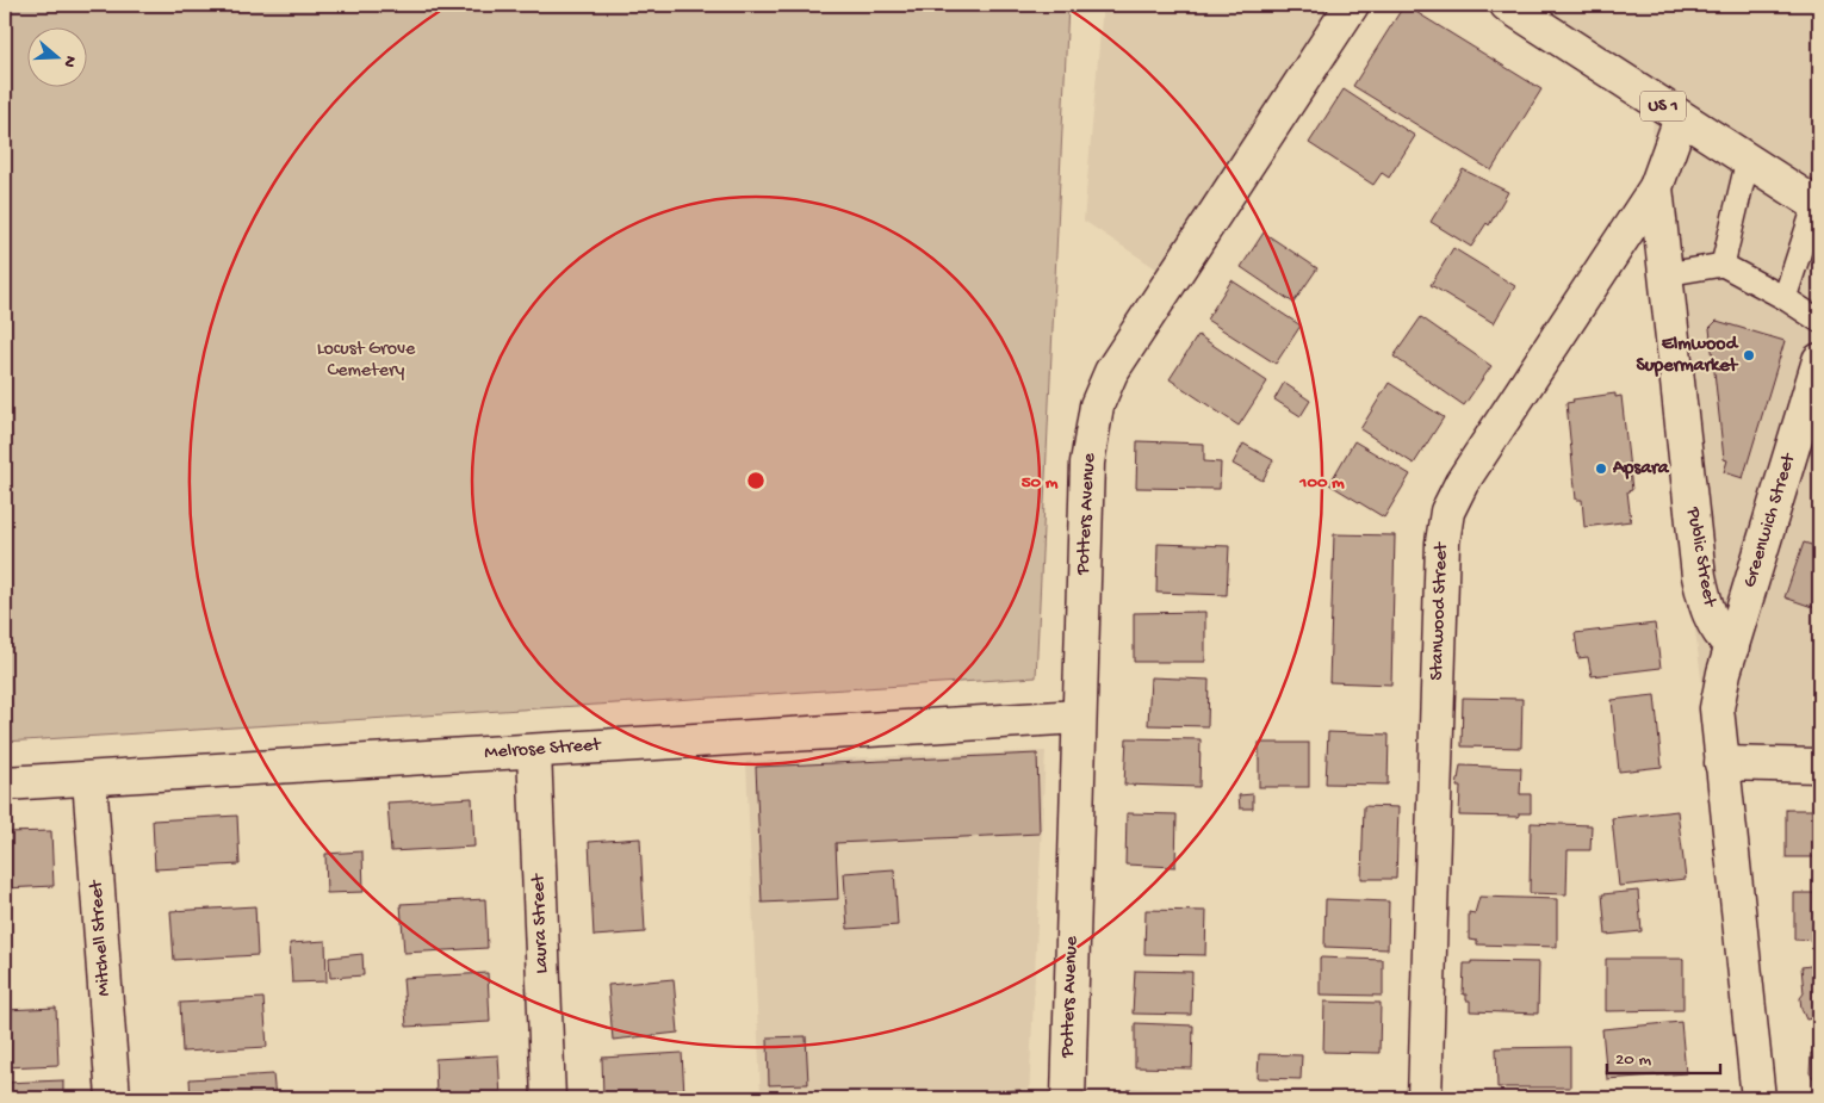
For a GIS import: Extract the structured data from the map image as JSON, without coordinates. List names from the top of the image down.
{
  "streets": {
    "street": [
      "US 1",
      "Potters Avenue",
      "Greenwich Street",
      "Public Street",
      "Stanwood Street",
      "Melrose Street",
      "Laura Street",
      "Mitchell Street"
    ]
  },
  "crossings": [
    ["US 1", "Public Street"],
    ["Potters Avenue", "Melrose Street"],
    ["Greenwich Street", "Public Street"],
    ["Public Street", "Stanwood Street"],
    ["Melrose Street", "Laura Street"],
    ["Melrose Street", "Mitchell Street"]
  ],
  "parks": ["Locust Grove Cemetery"],
  "places": ["Elmwood Supermarket", "Apsara"],
  "scale_bar": "20 m",
  "north": "right",
  "rings": ["50 m", "100 m"]
}
